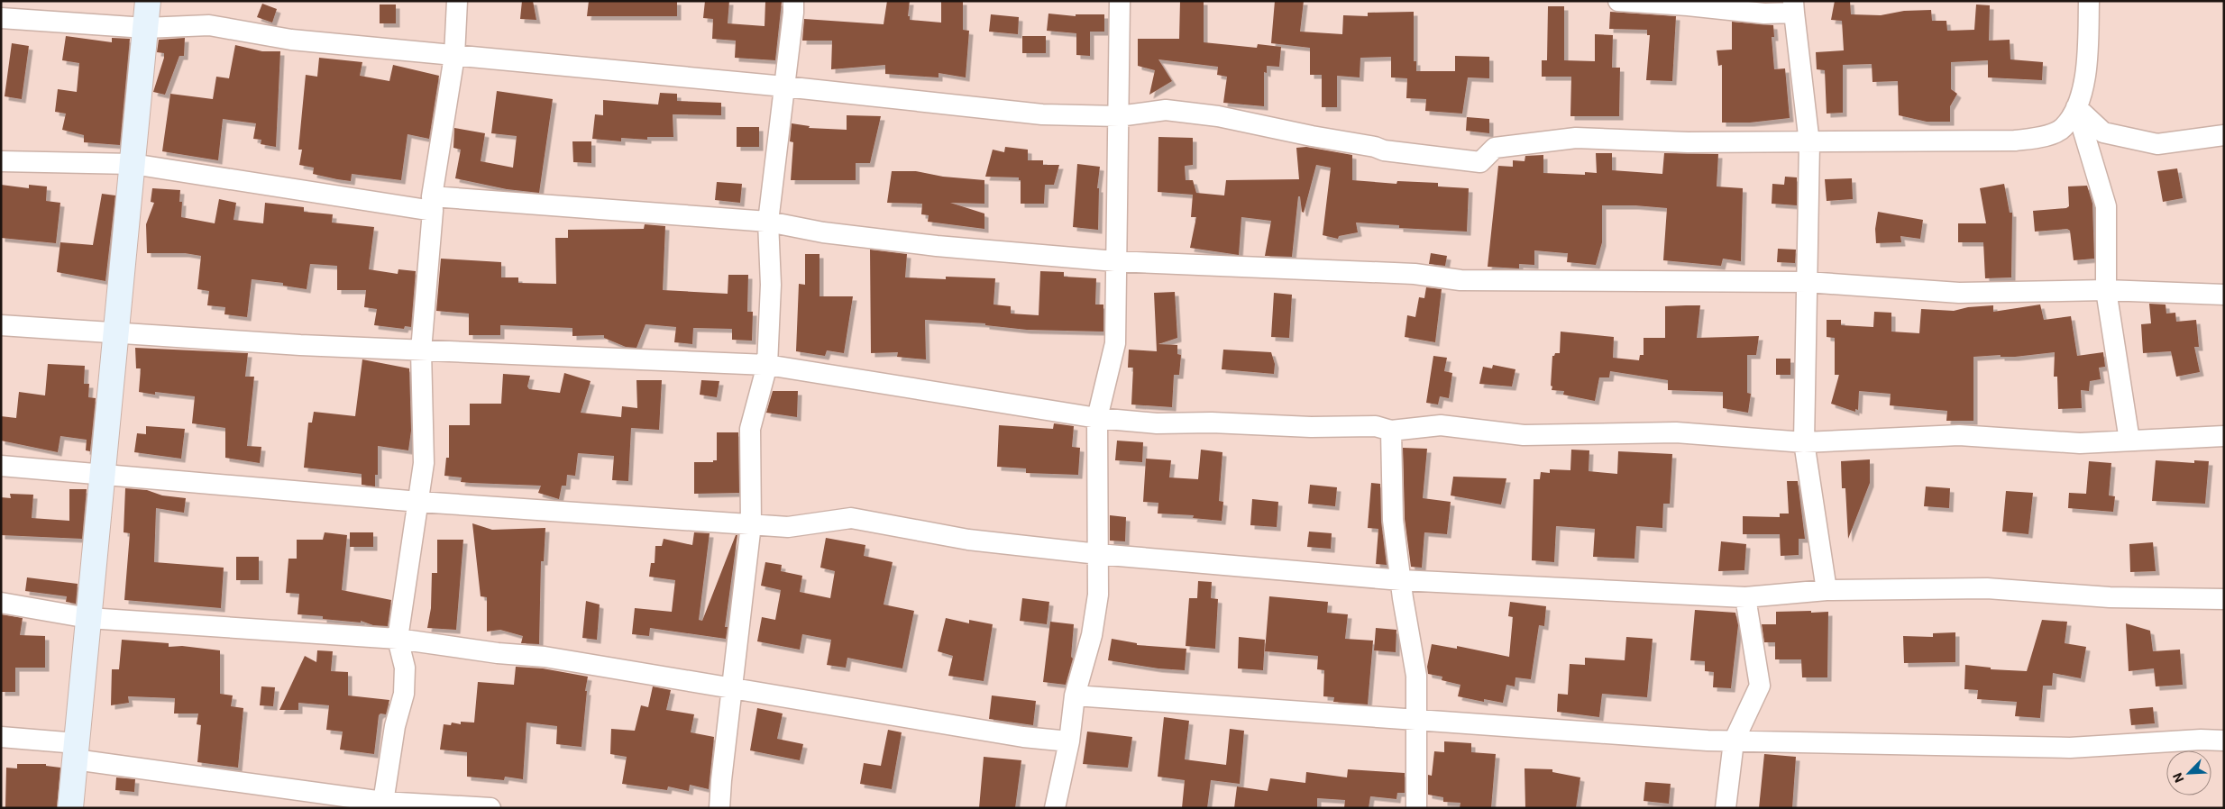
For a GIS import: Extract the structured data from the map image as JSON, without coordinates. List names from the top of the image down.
{
  "north": "bottom left"
}
